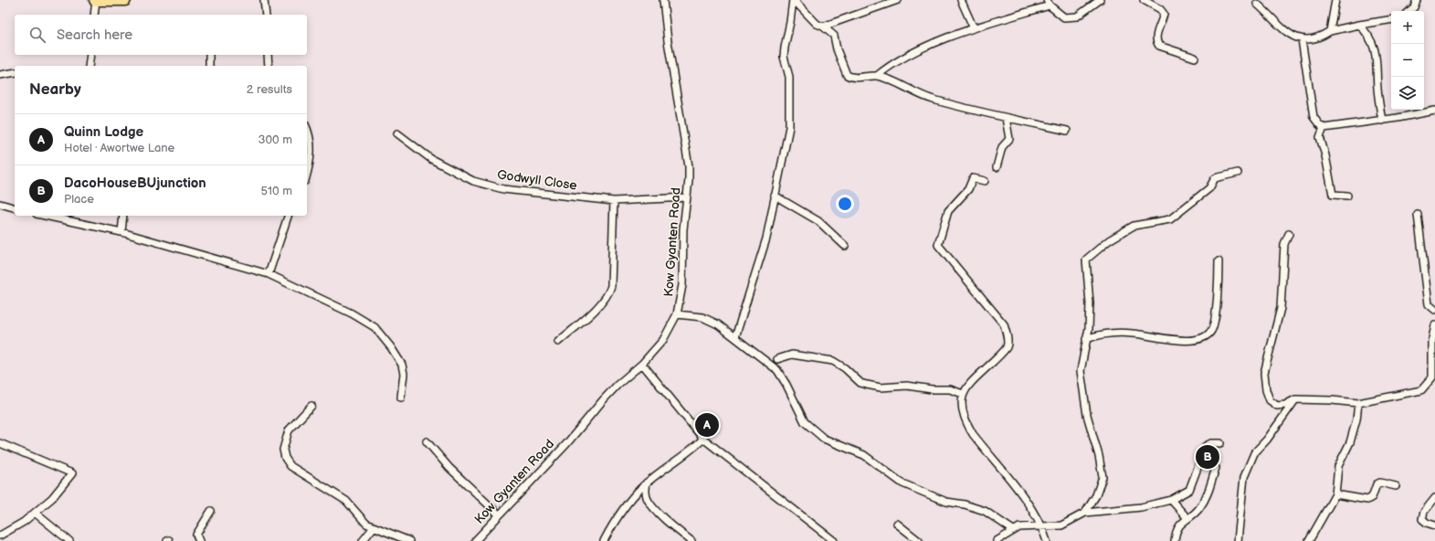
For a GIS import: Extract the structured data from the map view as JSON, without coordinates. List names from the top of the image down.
{
  "streets": {
    "street": ["Godwyll Close", "Kow Gyanten Road"]
  },
  "crossings": [
    ["Godwyll Close", "Kow Gyanten Road"]
  ],
  "page": {
    "map_buttons": ["+", "−"],
    "search": "Search here",
    "heading": ["Nearby", "2 results"],
    "list": [
      {
        "mark": "A",
        "name": "Quinn Lodge",
        "note": "Hotel · Awortwe Lane",
        "value": "300 m"
      },
      {
        "mark": "B",
        "name": "DacoHouseBUjunction",
        "note": "Place",
        "value": "510 m"
      }
    ],
    "pins": ["A", "B"]
  }
}
